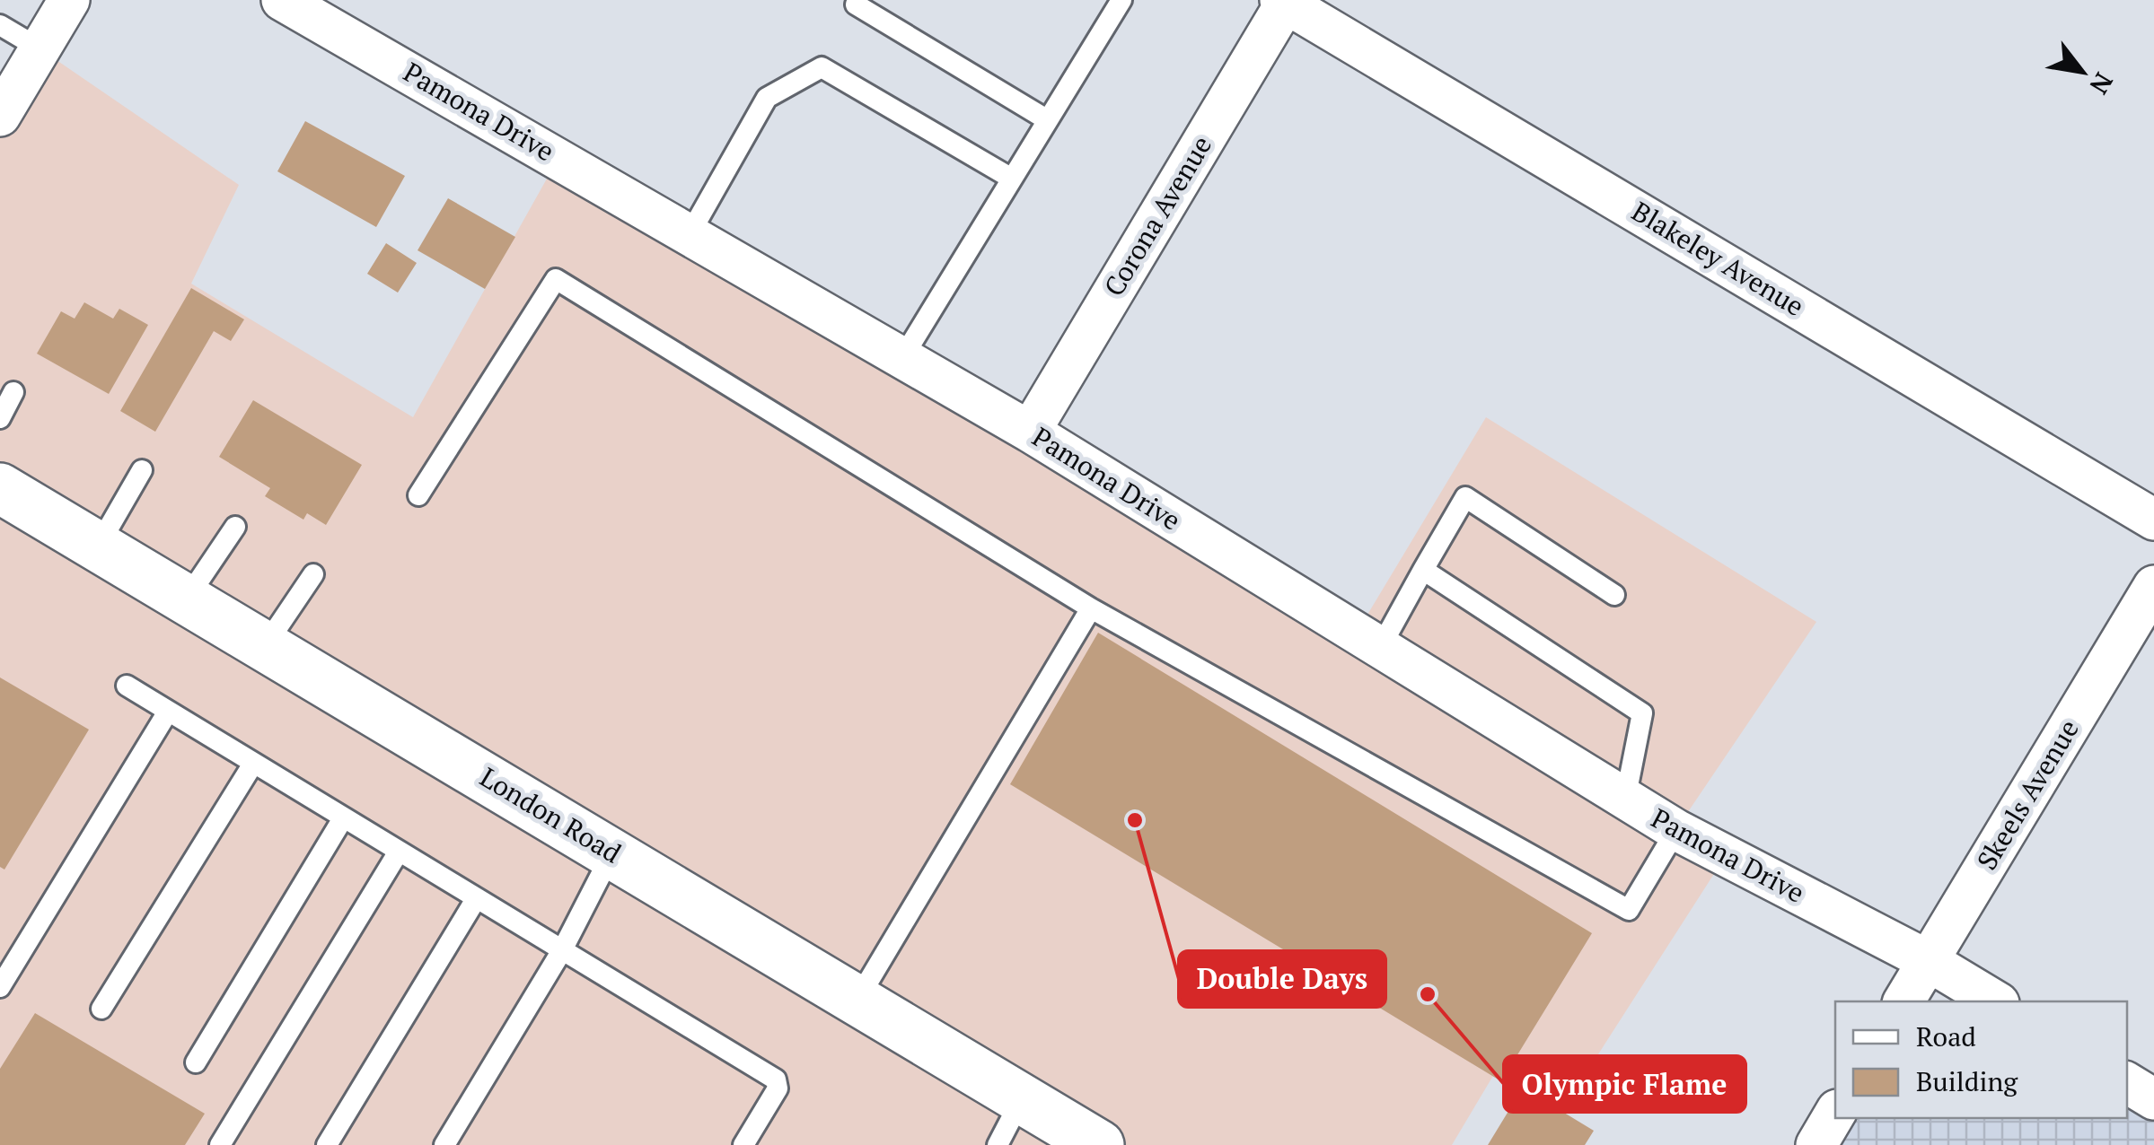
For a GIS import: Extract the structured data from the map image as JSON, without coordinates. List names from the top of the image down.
{
  "streets": {
    "street": [
      "Pamona Drive",
      "Corona Avenue",
      "Blakeley Avenue",
      "Skeels Avenue",
      "London Road"
    ]
  },
  "crossings": [
    ["Pamona Drive", "Corona Avenue"],
    ["Pamona Drive", "Skeels Avenue"],
    ["Corona Avenue", "Blakeley Avenue"]
  ],
  "places": ["Double Days", "Olympic Flame"],
  "legend": ["Road", "Building"],
  "north": "bottom right"
}
